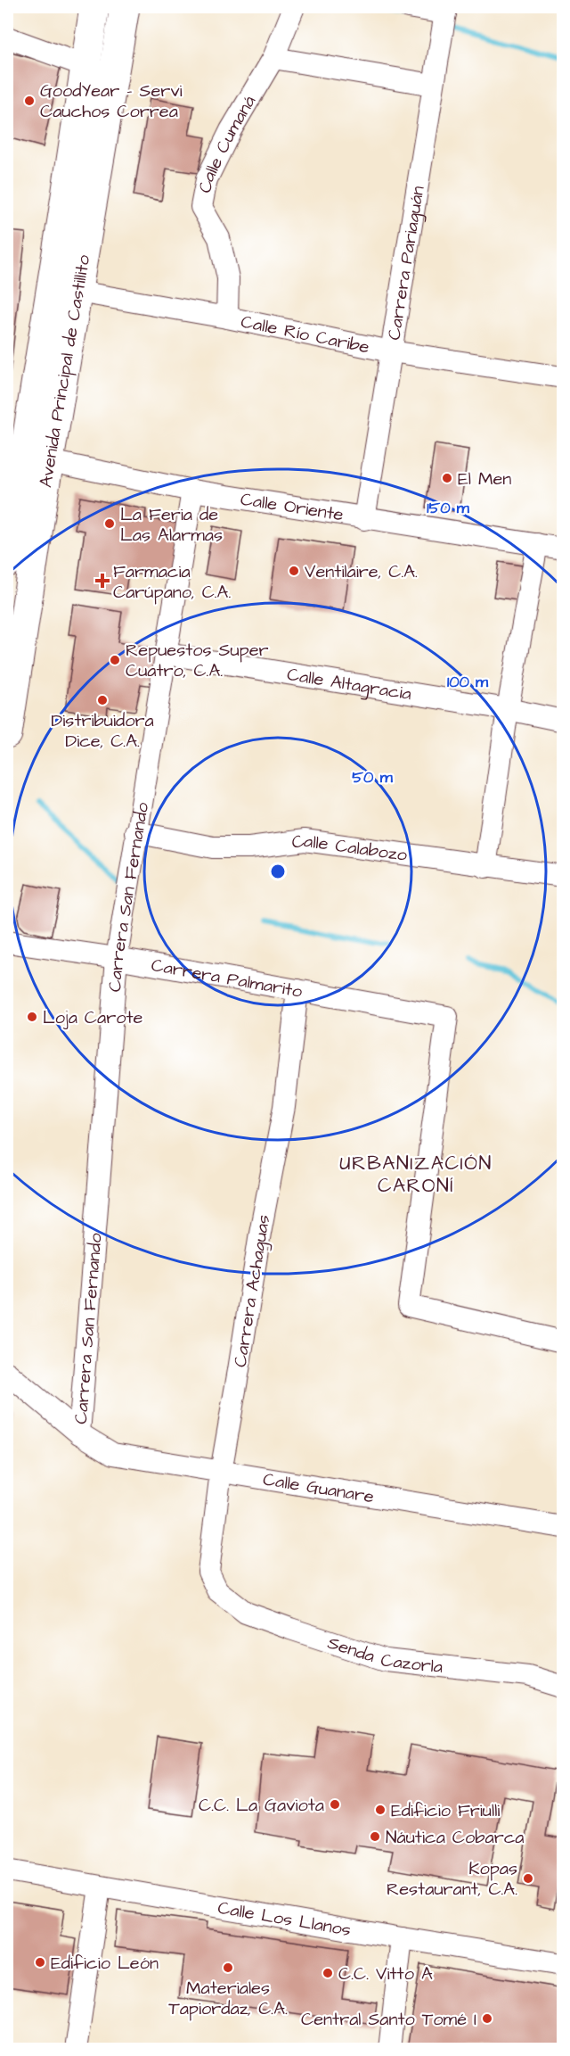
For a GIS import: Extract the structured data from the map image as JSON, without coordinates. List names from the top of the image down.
{
  "streets": {
    "main road": ["Avenida Principal de Castillito"],
    "street": [
      "Calle Cumaná",
      "Carrera Pariaguán",
      "Calle Río Caribe",
      "Calle Oriente",
      "Calle Altagracia",
      "Calle Calabozo",
      "Carrera San Fernando",
      "Carrera Palmarito",
      "Carrera Achaguas",
      "Calle Guanare",
      "Senda Cazorla",
      "Calle Los Llanos"
    ]
  },
  "crossings": [
    ["Calle Cumaná", "Calle Río Caribe"],
    ["Carrera Pariaguán", "Calle Río Caribe"],
    ["Carrera Pariaguán", "Calle Oriente"],
    ["Calle Río Caribe", "Avenida Principal de Castillito"],
    ["Avenida Principal de Castillito", "Calle Oriente"],
    ["Calle Oriente", "Carrera San Fernando"],
    ["Calle Altagracia", "Carrera San Fernando"],
    ["Calle Calabozo", "Carrera San Fernando"],
    ["Carrera San Fernando", "Carrera Palmarito"],
    ["Carrera San Fernando", "Calle Guanare"],
    ["Carrera Palmarito", "Carrera Achaguas"],
    ["Carrera Achaguas", "Calle Guanare"],
    ["Carrera Achaguas", "Senda Cazorla"]
  ],
  "districts": ["URBANIZACIÓN CARONÍ"],
  "places": {
    "other": [
      "GoodYear - Servi Cauchos Correa",
      "El Men",
      "La Feria de Las Alarmas",
      "Ventilaire, C.A.",
      "Repuestos Super Cuatro, C.A.",
      "Distribuidora Dice, C.A.",
      "Loja Carote",
      "C.C. La Gaviota",
      "Edificio Friulli",
      "Náutica Cobarca",
      "Kopas Restaurant, C.A.",
      "Edificio León",
      "Materiales Tapiordaz, C.A.",
      "C.C. Vitto A",
      "Central Santo Tomé I"
    ],
    "health": ["Farmacia Carúpano, C.A."]
  },
  "rings": ["150 m", "100 m", "50 m"]
}
